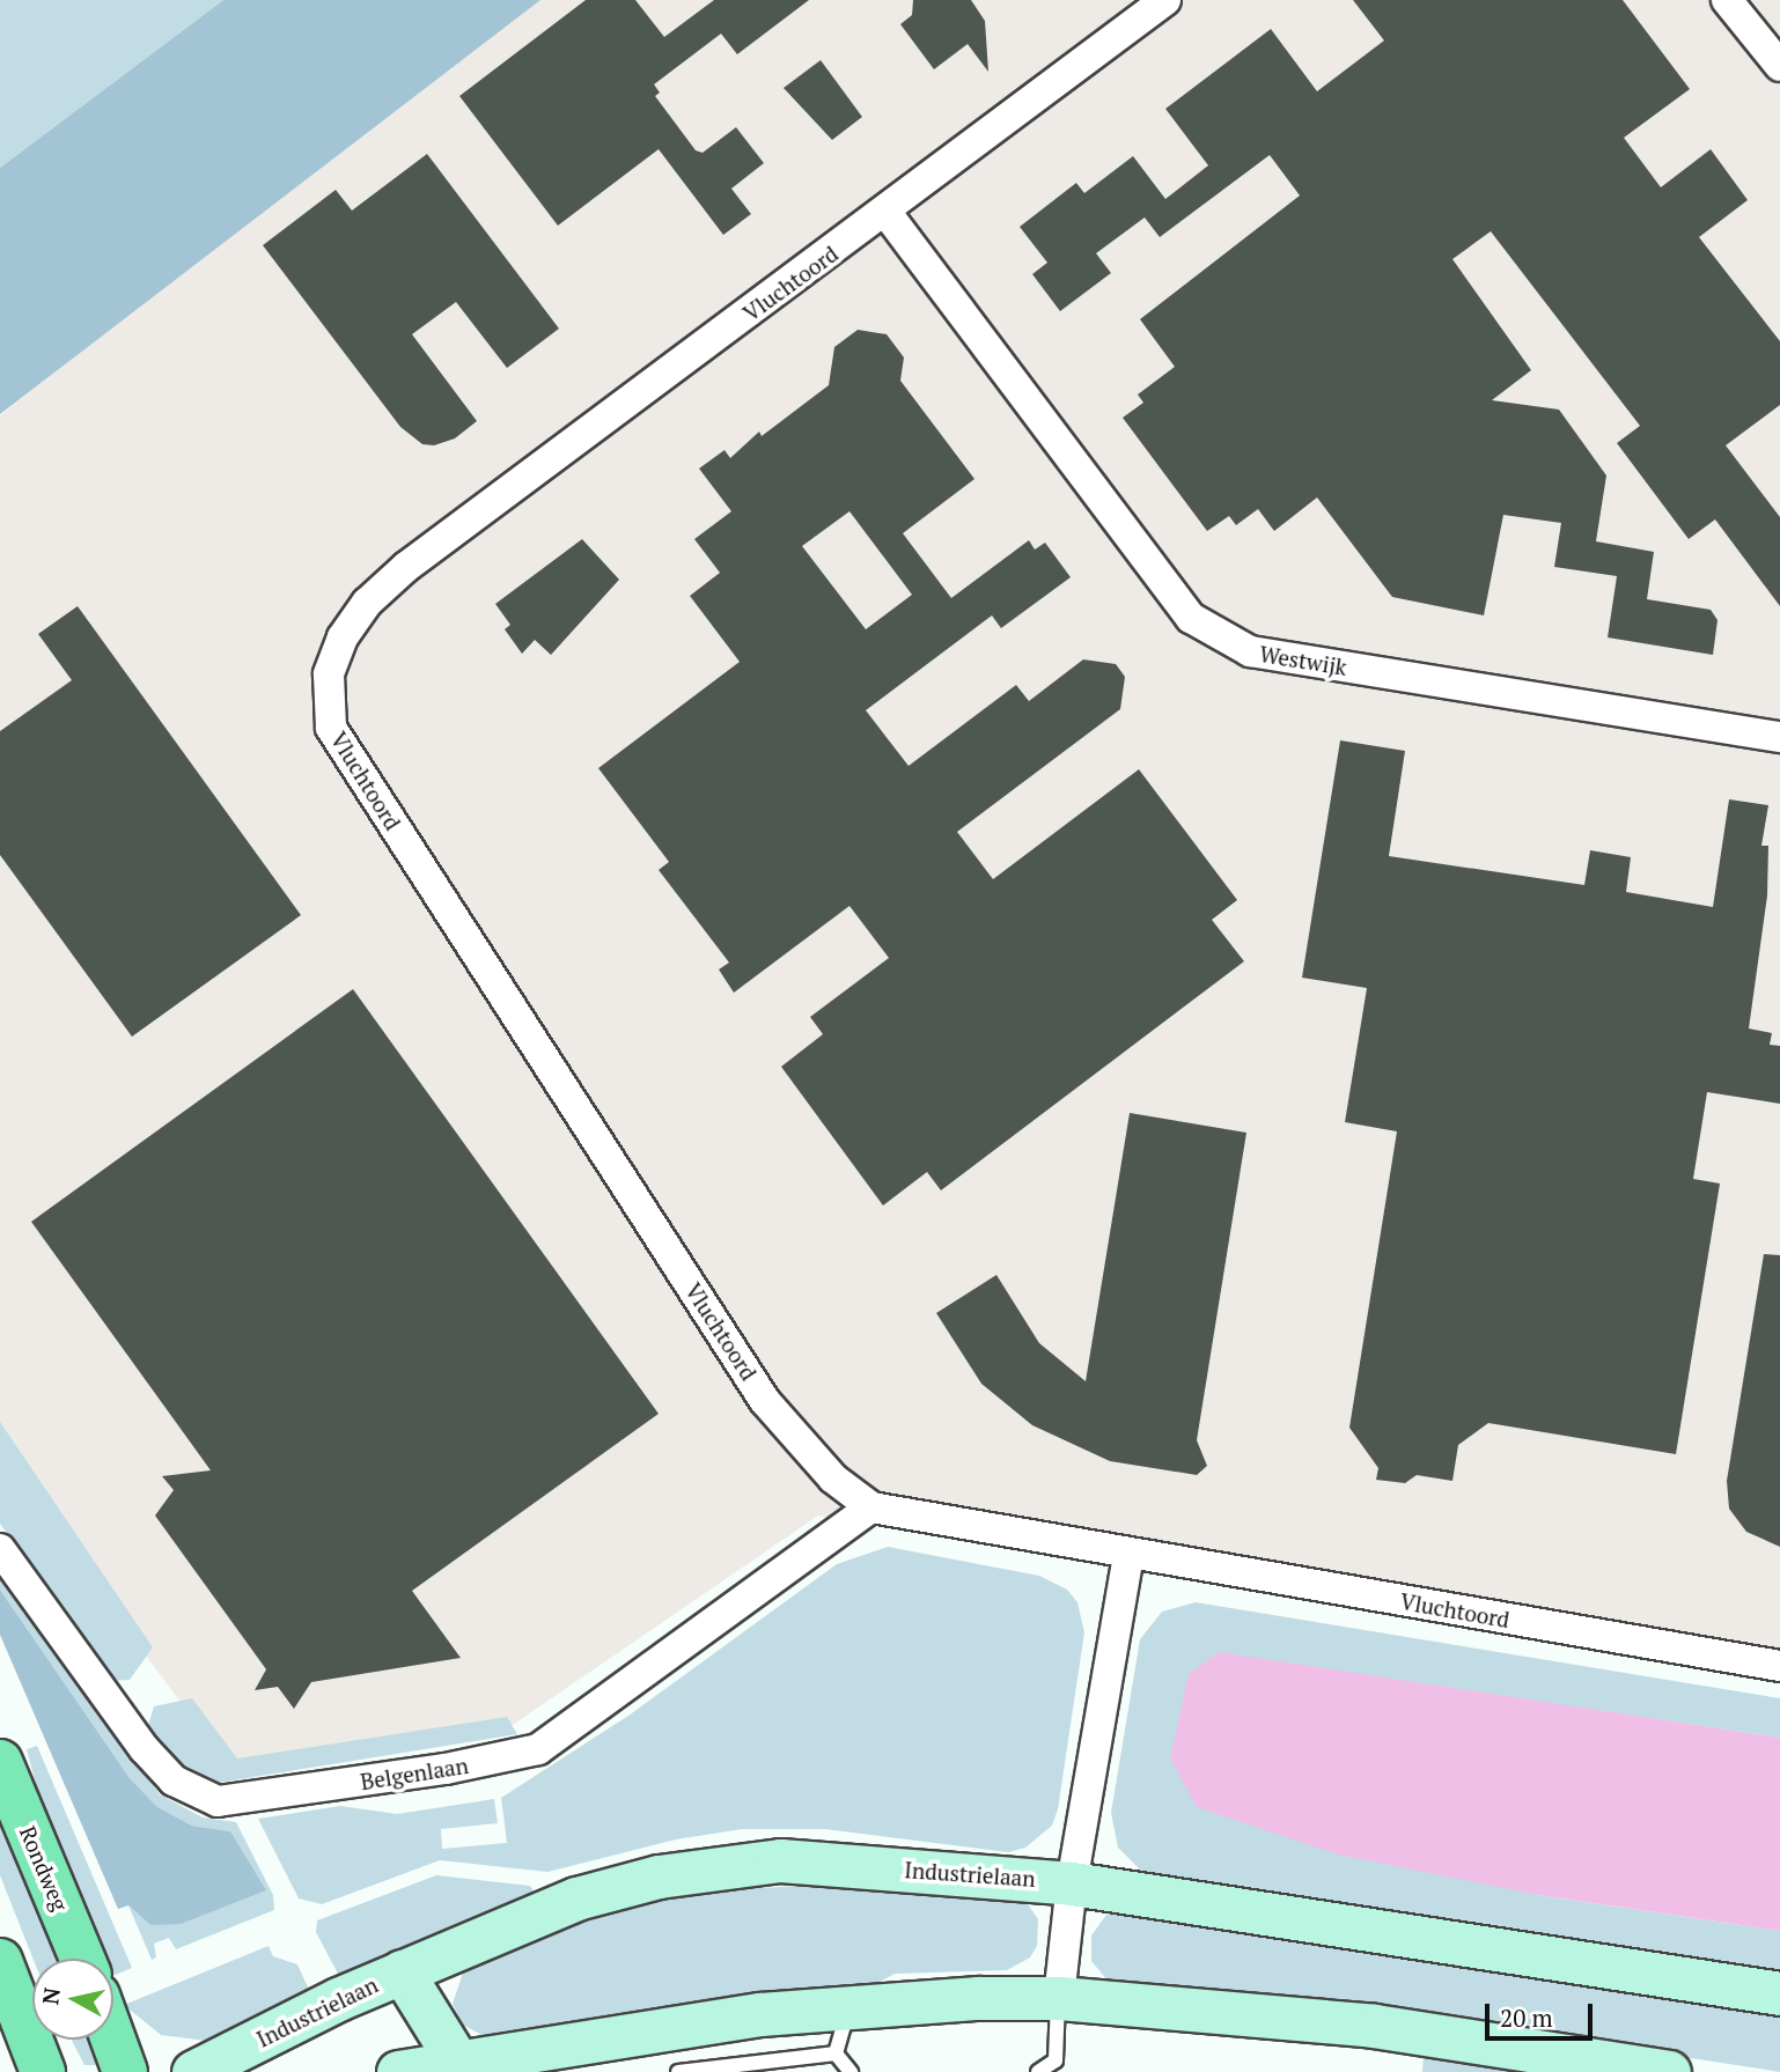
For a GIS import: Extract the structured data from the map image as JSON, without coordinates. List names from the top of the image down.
{
  "streets": {
    "main road": ["Rondweg", "Industrielaan"],
    "street": ["Vluchtoord", "Westwijk", "Belgenlaan"]
  },
  "crossings": [
    ["Vluchtoord", "Westwijk"],
    ["Vluchtoord", "Belgenlaan"]
  ],
  "scale_bar": "20 m",
  "north": "left"
}
